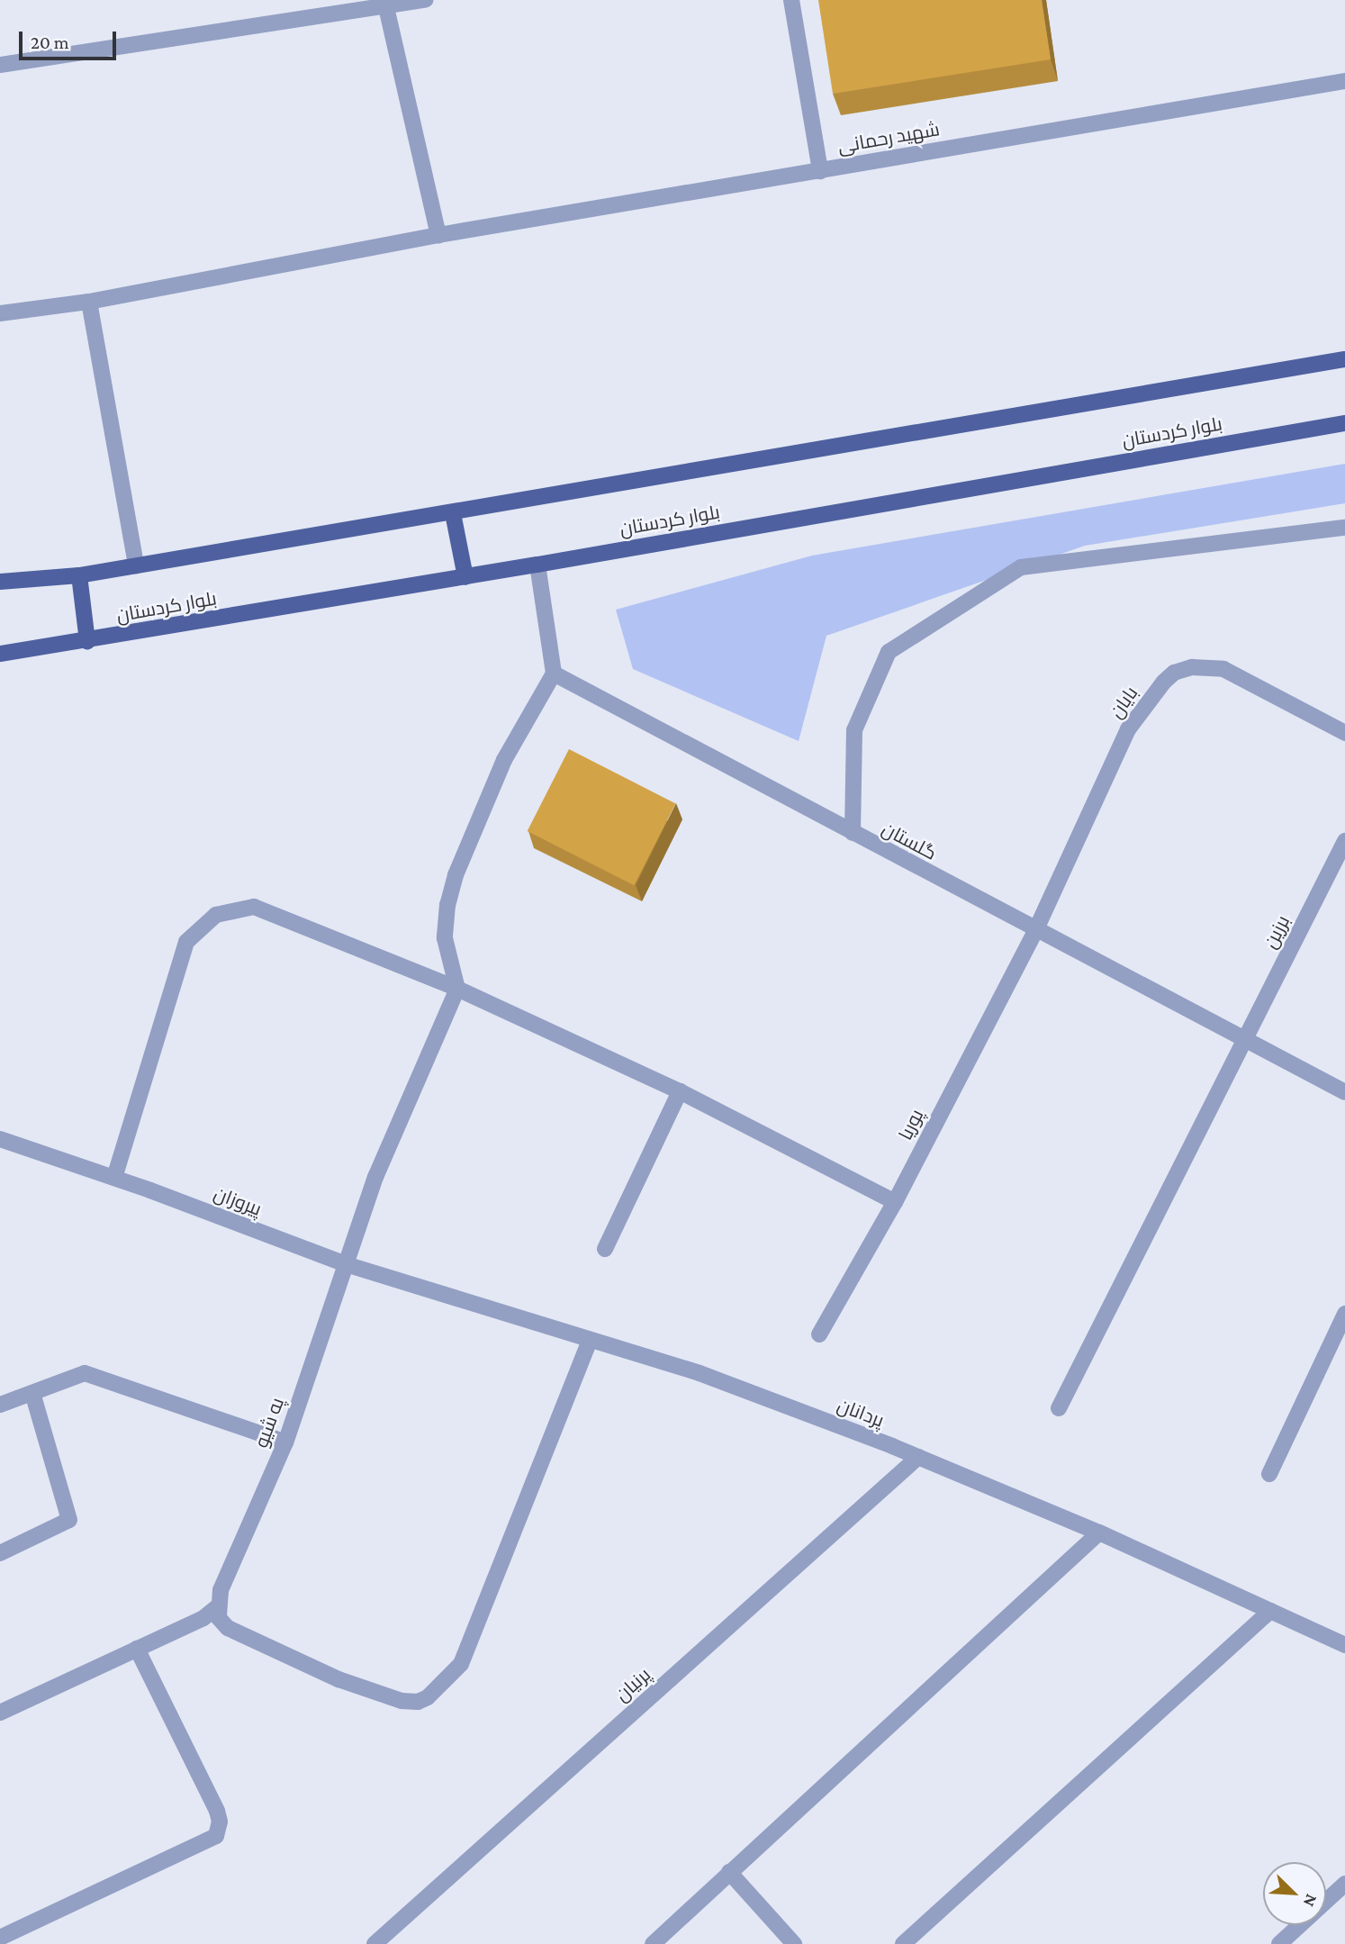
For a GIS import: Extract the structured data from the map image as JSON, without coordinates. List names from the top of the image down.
{
  "streets": {
    "main road": ["بلوار کردستان"],
    "street": [
      "شهید رحمانی",
      "بایان",
      "گلستان",
      "برزین",
      "پوریا",
      "پیروزان",
      "پردانان",
      "په شیو",
      "پرنیان"
    ]
  },
  "crossings": [
    ["بایان", "گلستان"],
    ["بایان", "پوریا"],
    ["گلستان", "برزین"],
    ["گلستان", "پوریا"],
    ["پیروزان", "پردانان"],
    ["پیروزان", "په شیو"],
    ["پردانان", "په شیو"],
    ["پردانان", "پرنیان"]
  ],
  "scale_bar": "20 m",
  "north": "bottom right"
}
